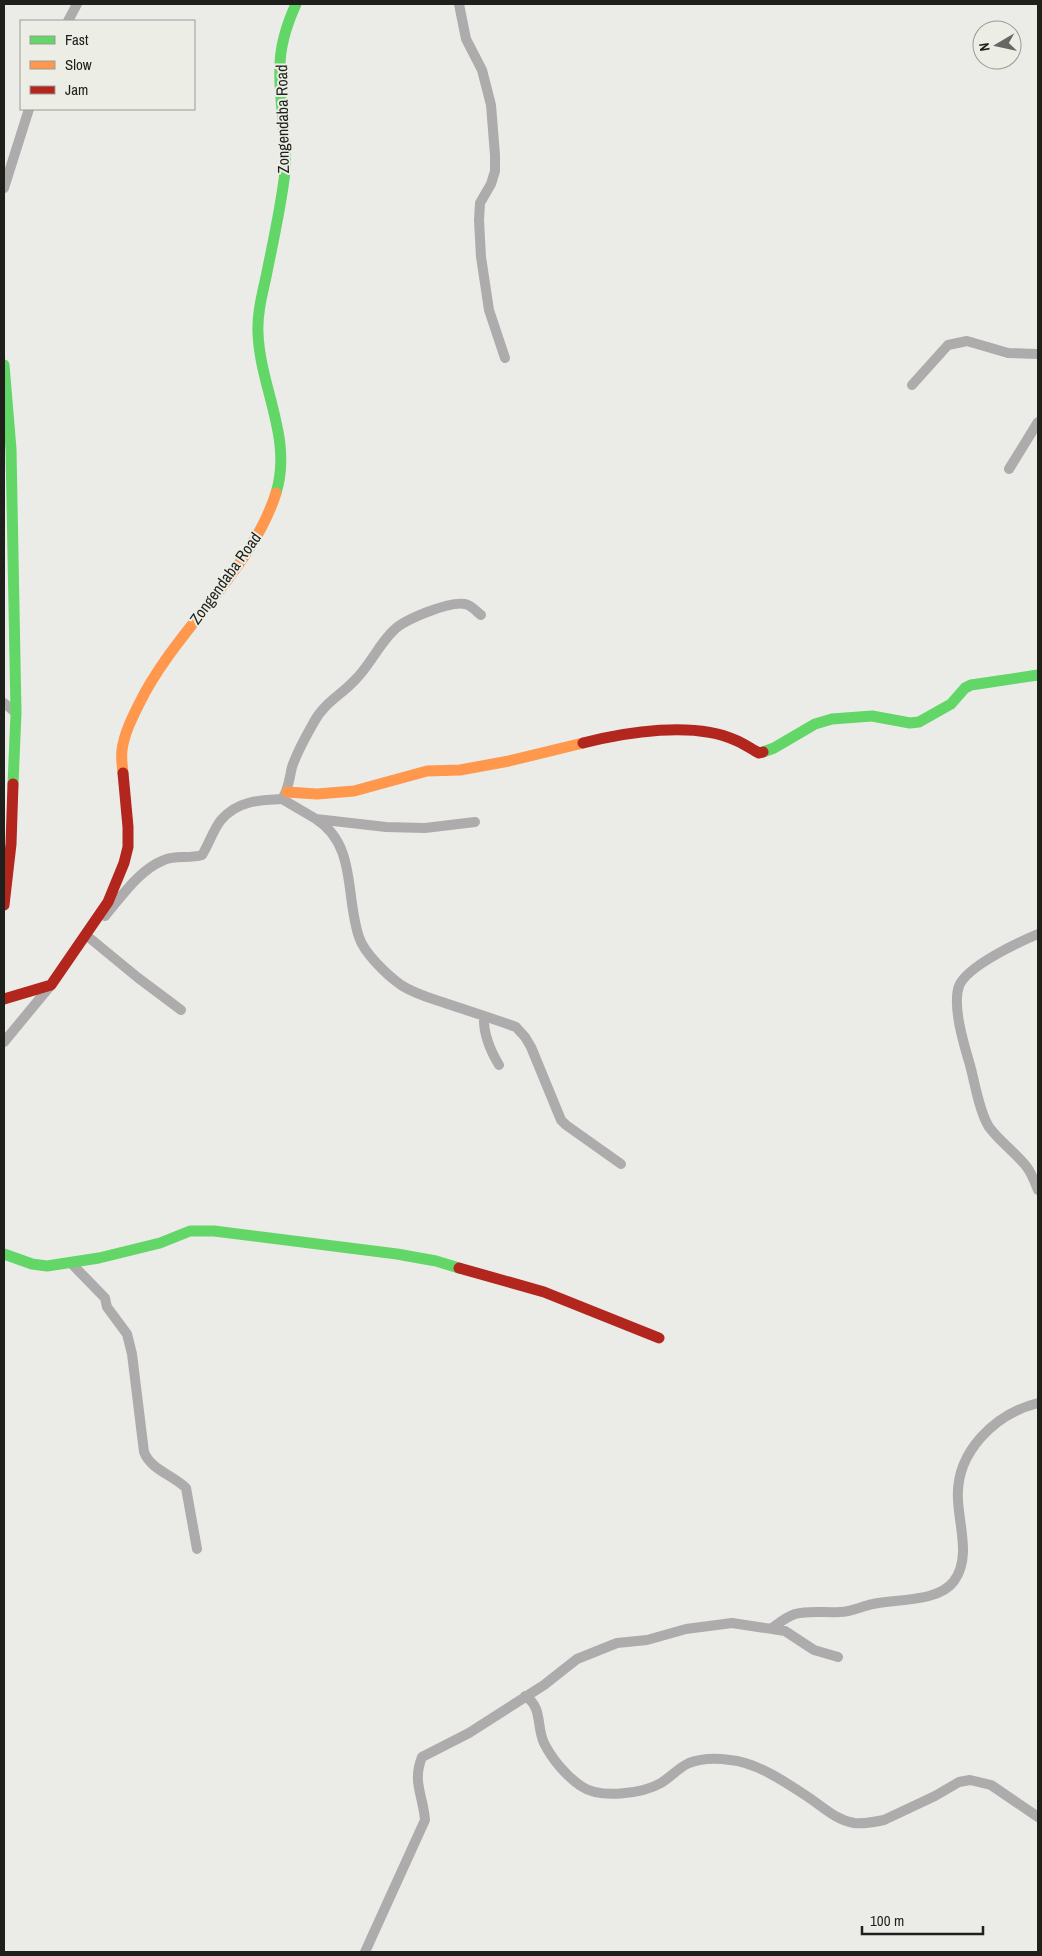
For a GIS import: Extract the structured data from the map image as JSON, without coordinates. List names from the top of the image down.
{
  "streets": {
    "main road": ["Zongendaba Road"]
  },
  "legend": ["Fast", "Slow", "Jam"],
  "scale_bar": "100 m",
  "north": "left"
}
